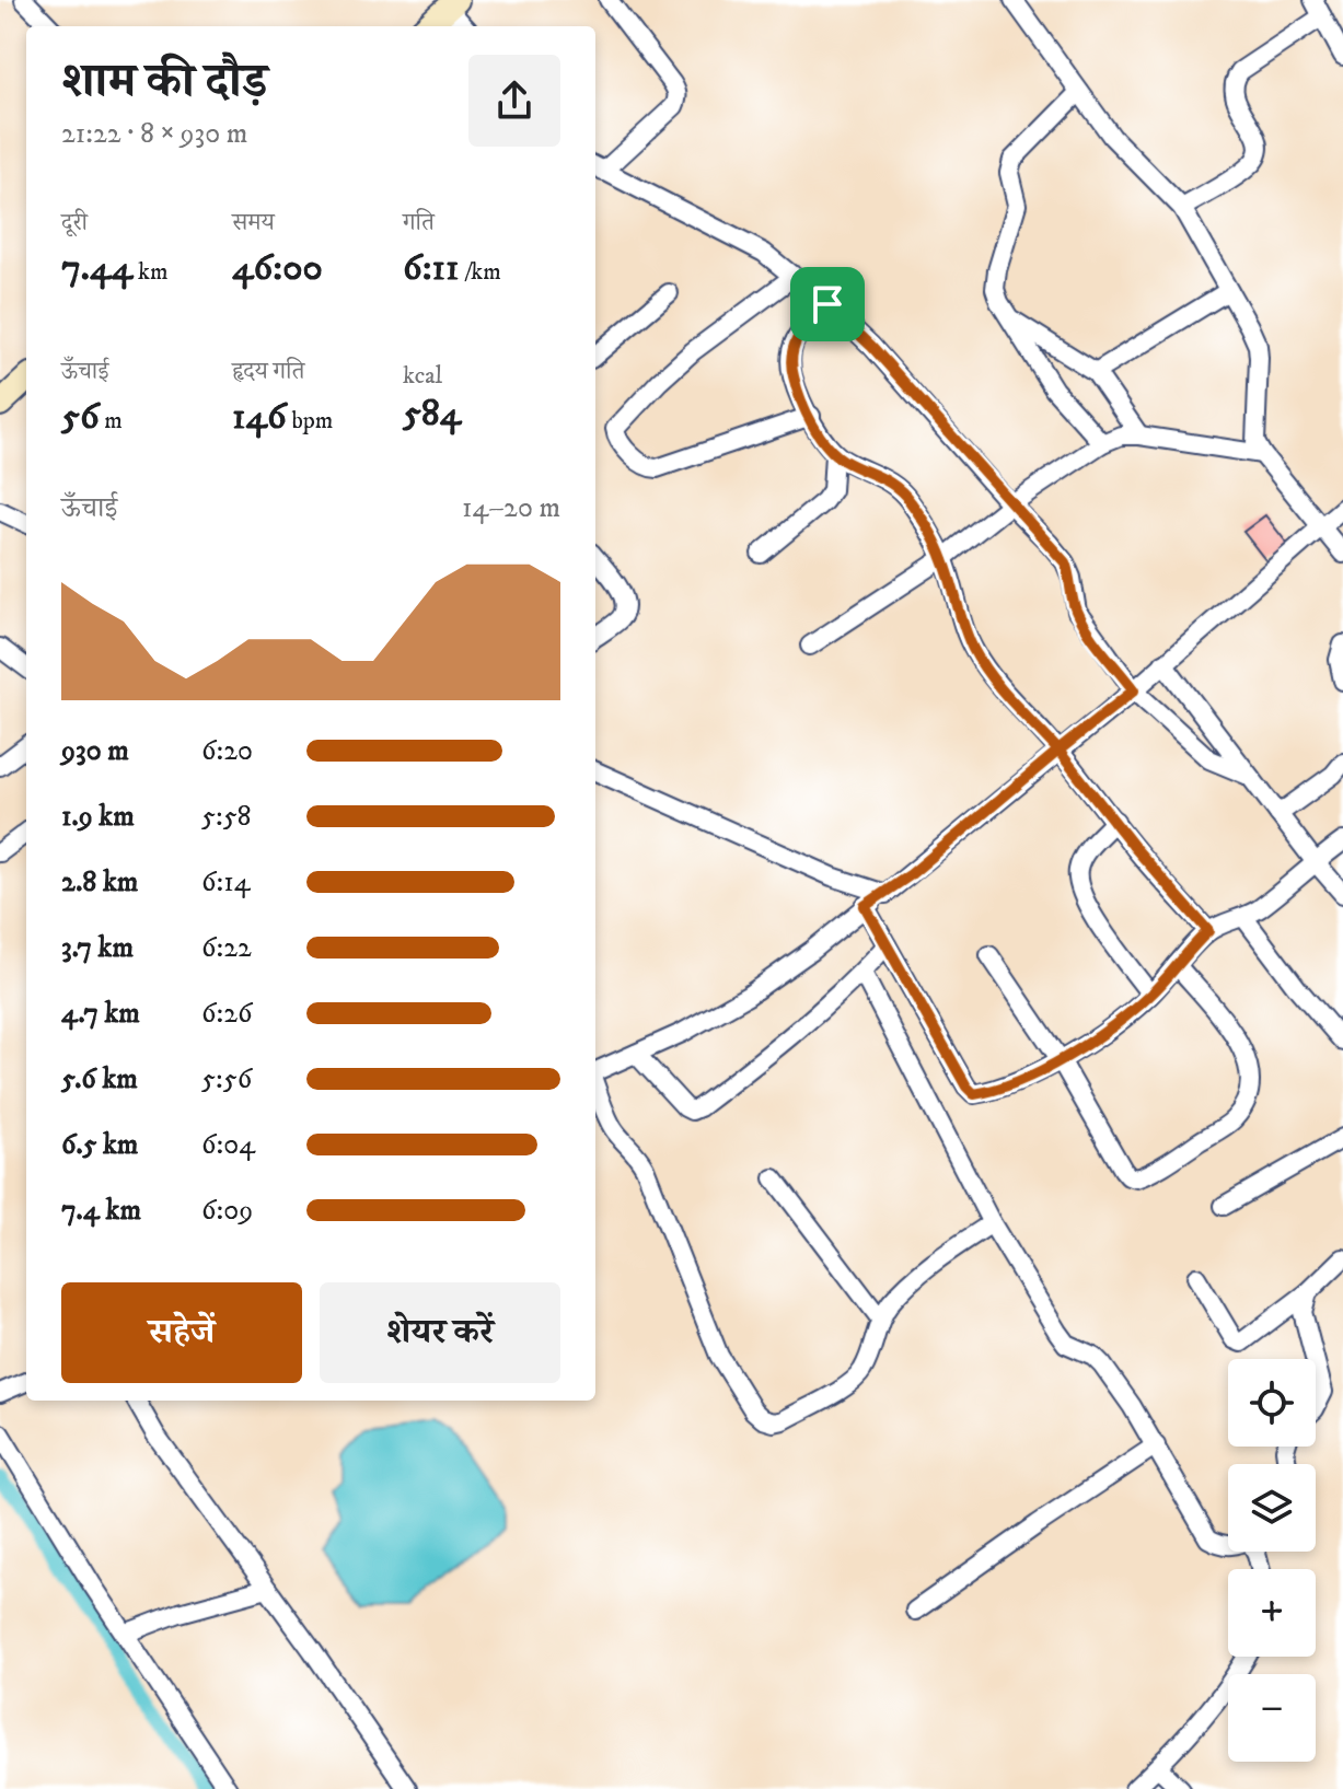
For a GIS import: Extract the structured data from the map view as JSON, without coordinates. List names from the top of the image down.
{
  "page": {
    "heading": ["शाम की दौड़", "21:22 · 8 × 930 m"],
    "stats": [
      ["दूरी", "7.44 km"],
      ["समय", "46:00"],
      ["गति", "6:11 /km"],
      ["ऊँचाई", "56 m"],
      ["हृदय गति", "146 bpm"],
      ["kcal", "584"]
    ],
    "chart": ["ऊँचाई", "14–20 m"],
    "list": [
      {
        "name": "930 m",
        "note": "6:20"
      },
      {
        "name": "1.9 km",
        "note": "5:58"
      },
      {
        "name": "2.8 km",
        "note": "6:14"
      },
      {
        "name": "3.7 km",
        "note": "6:22"
      },
      {
        "name": "4.7 km",
        "note": "6:26"
      },
      {
        "name": "5.6 km",
        "note": "5:56"
      },
      {
        "name": "6.5 km",
        "note": "6:04"
      },
      {
        "name": "7.4 km",
        "note": "6:09"
      }
    ],
    "buttons": ["सहेजें", "शेयर करें"],
    "map_buttons": ["+", "−"]
  }
}
